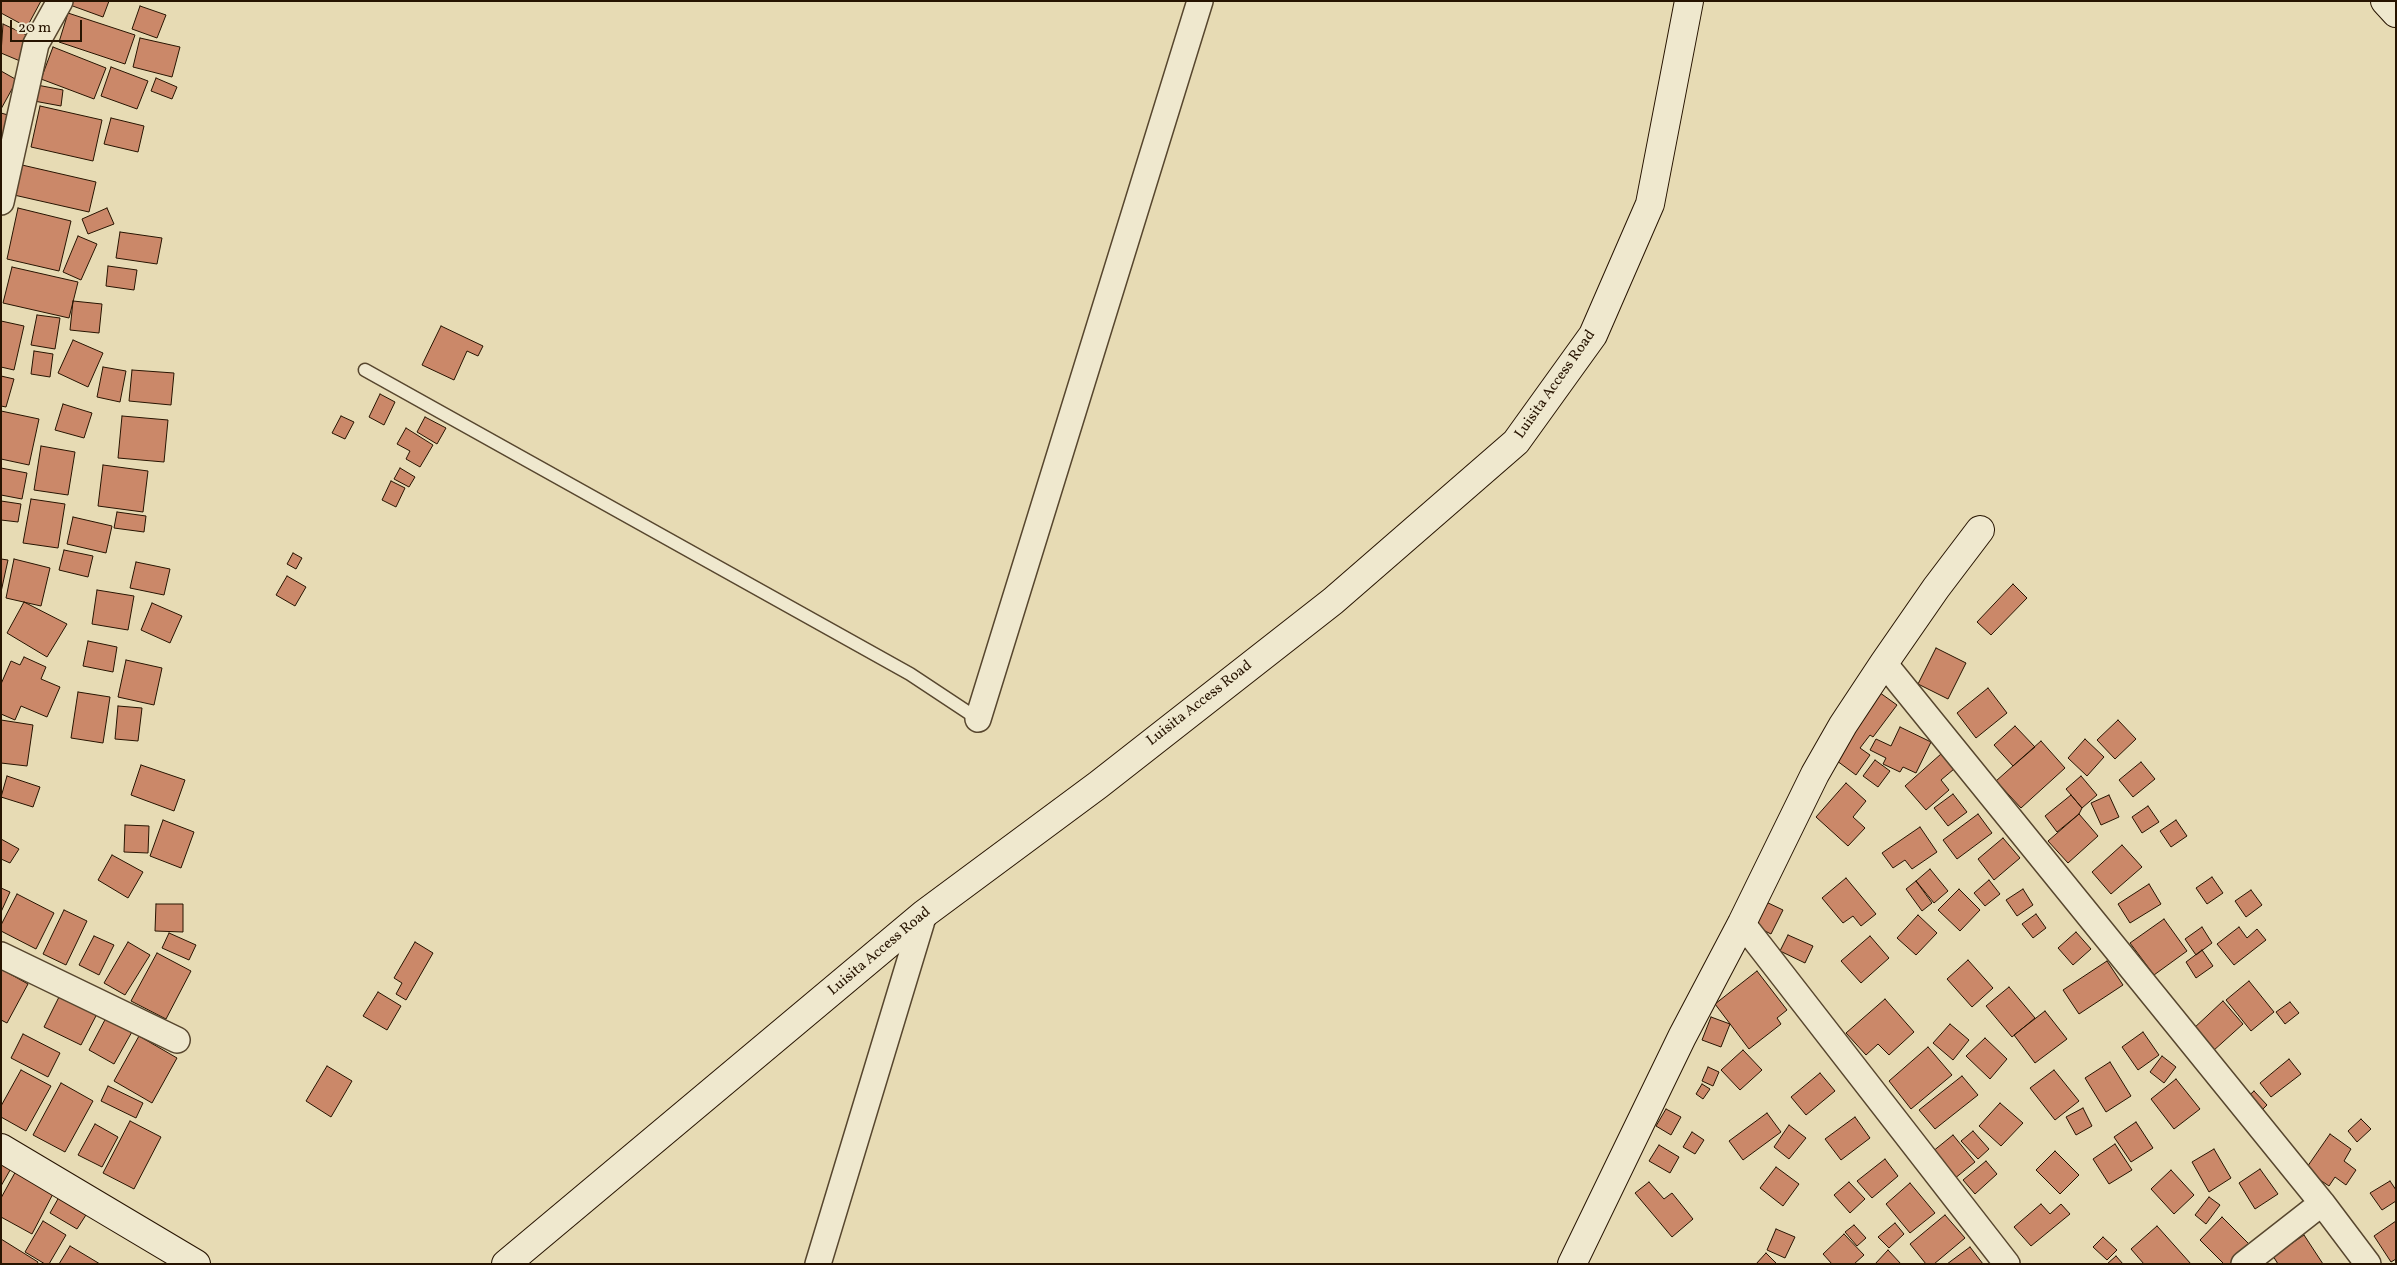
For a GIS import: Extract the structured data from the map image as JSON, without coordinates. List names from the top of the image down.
{
  "streets": {
    "main road": ["Luisita Access Road"]
  },
  "scale_bar": "20 m"
}
